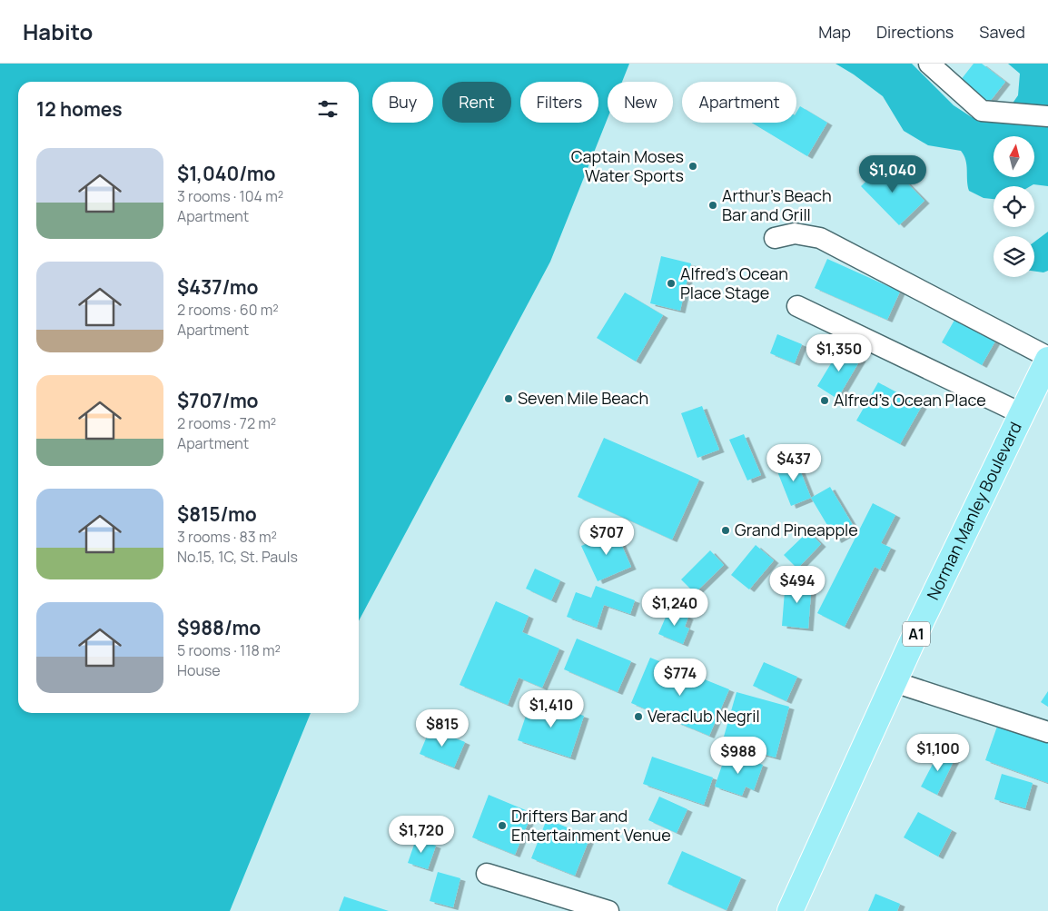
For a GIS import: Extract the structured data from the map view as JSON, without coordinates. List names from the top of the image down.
{
  "streets": {
    "main road": ["Norman Manley Boulevard", "A1"]
  },
  "places": [
    "Captain Moses Water Sports",
    "Arthur's Beach Bar and Grill",
    "Alfred's Ocean Place Stage",
    "Seven Mile Beach",
    "Alfred's Ocean Place",
    "Grand Pineapple",
    "Veraclub Negril",
    "Drifters Bar and Entertainment Venue"
  ],
  "north": "top",
  "page": {
    "header": "Habito",
    "nav": ["Map", "Directions", "Saved"],
    "chip": [
      "Buy",
      "Rent",
      "Filters",
      "New",
      "Apartment"
    ],
    "heading": "12 homes",
    "list": [
      {
        "name": "$1,040/mo",
        "note": "3 rooms · 104 m² · Apartment"
      },
      {
        "name": "$437/mo",
        "note": "2 rooms · 60 m² · Apartment"
      },
      {
        "name": "$707/mo",
        "note": "2 rooms · 72 m² · Apartment"
      },
      {
        "name": "$815/mo",
        "note": "3 rooms · 83 m² · No.15, 1C, St. Pauls"
      },
      {
        "name": "$988/mo",
        "note": "5 rooms · 118 m² · House"
      }
    ],
    "price": [
      "$1,040",
      "$1,350",
      "$437",
      "$707",
      "$494",
      "$1,240",
      "$774",
      "$1,410",
      "$815",
      "$1,100",
      "$988",
      "$1,720"
    ]
  }
}
